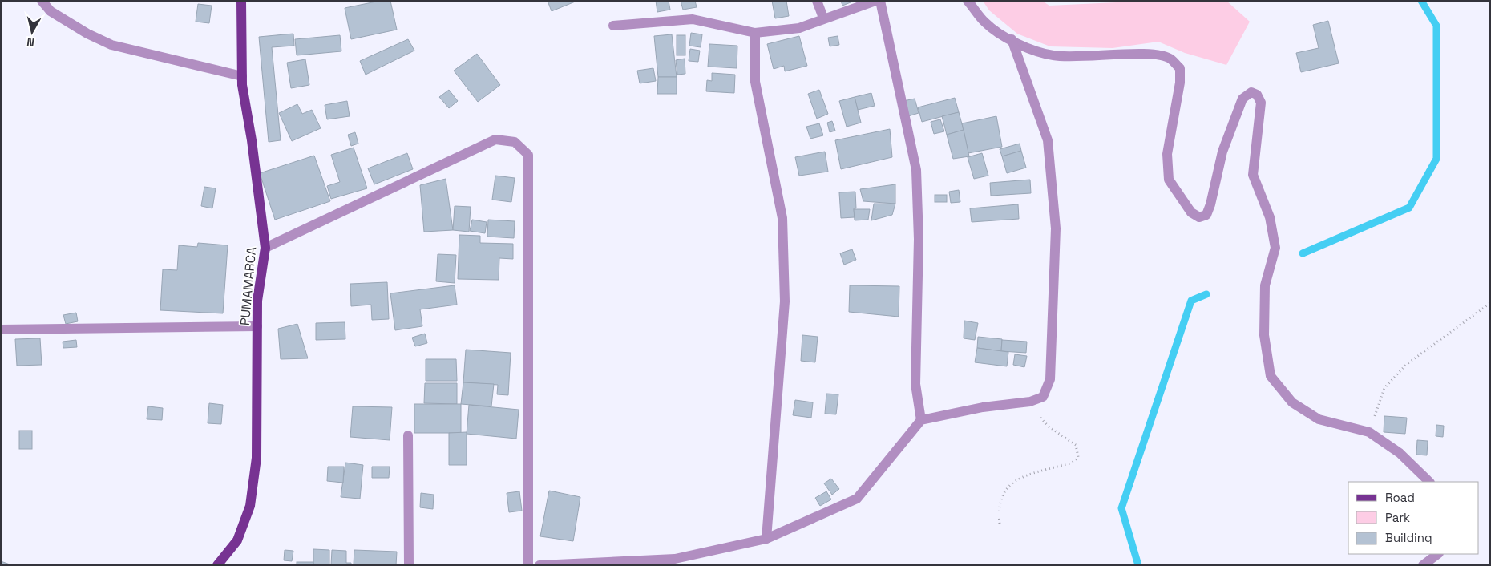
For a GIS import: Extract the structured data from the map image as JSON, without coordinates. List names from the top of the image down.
{
  "streets": {
    "main road": ["PUMAMARCA"]
  },
  "legend": ["Road", "Park", "Building"],
  "north": "bottom"
}
